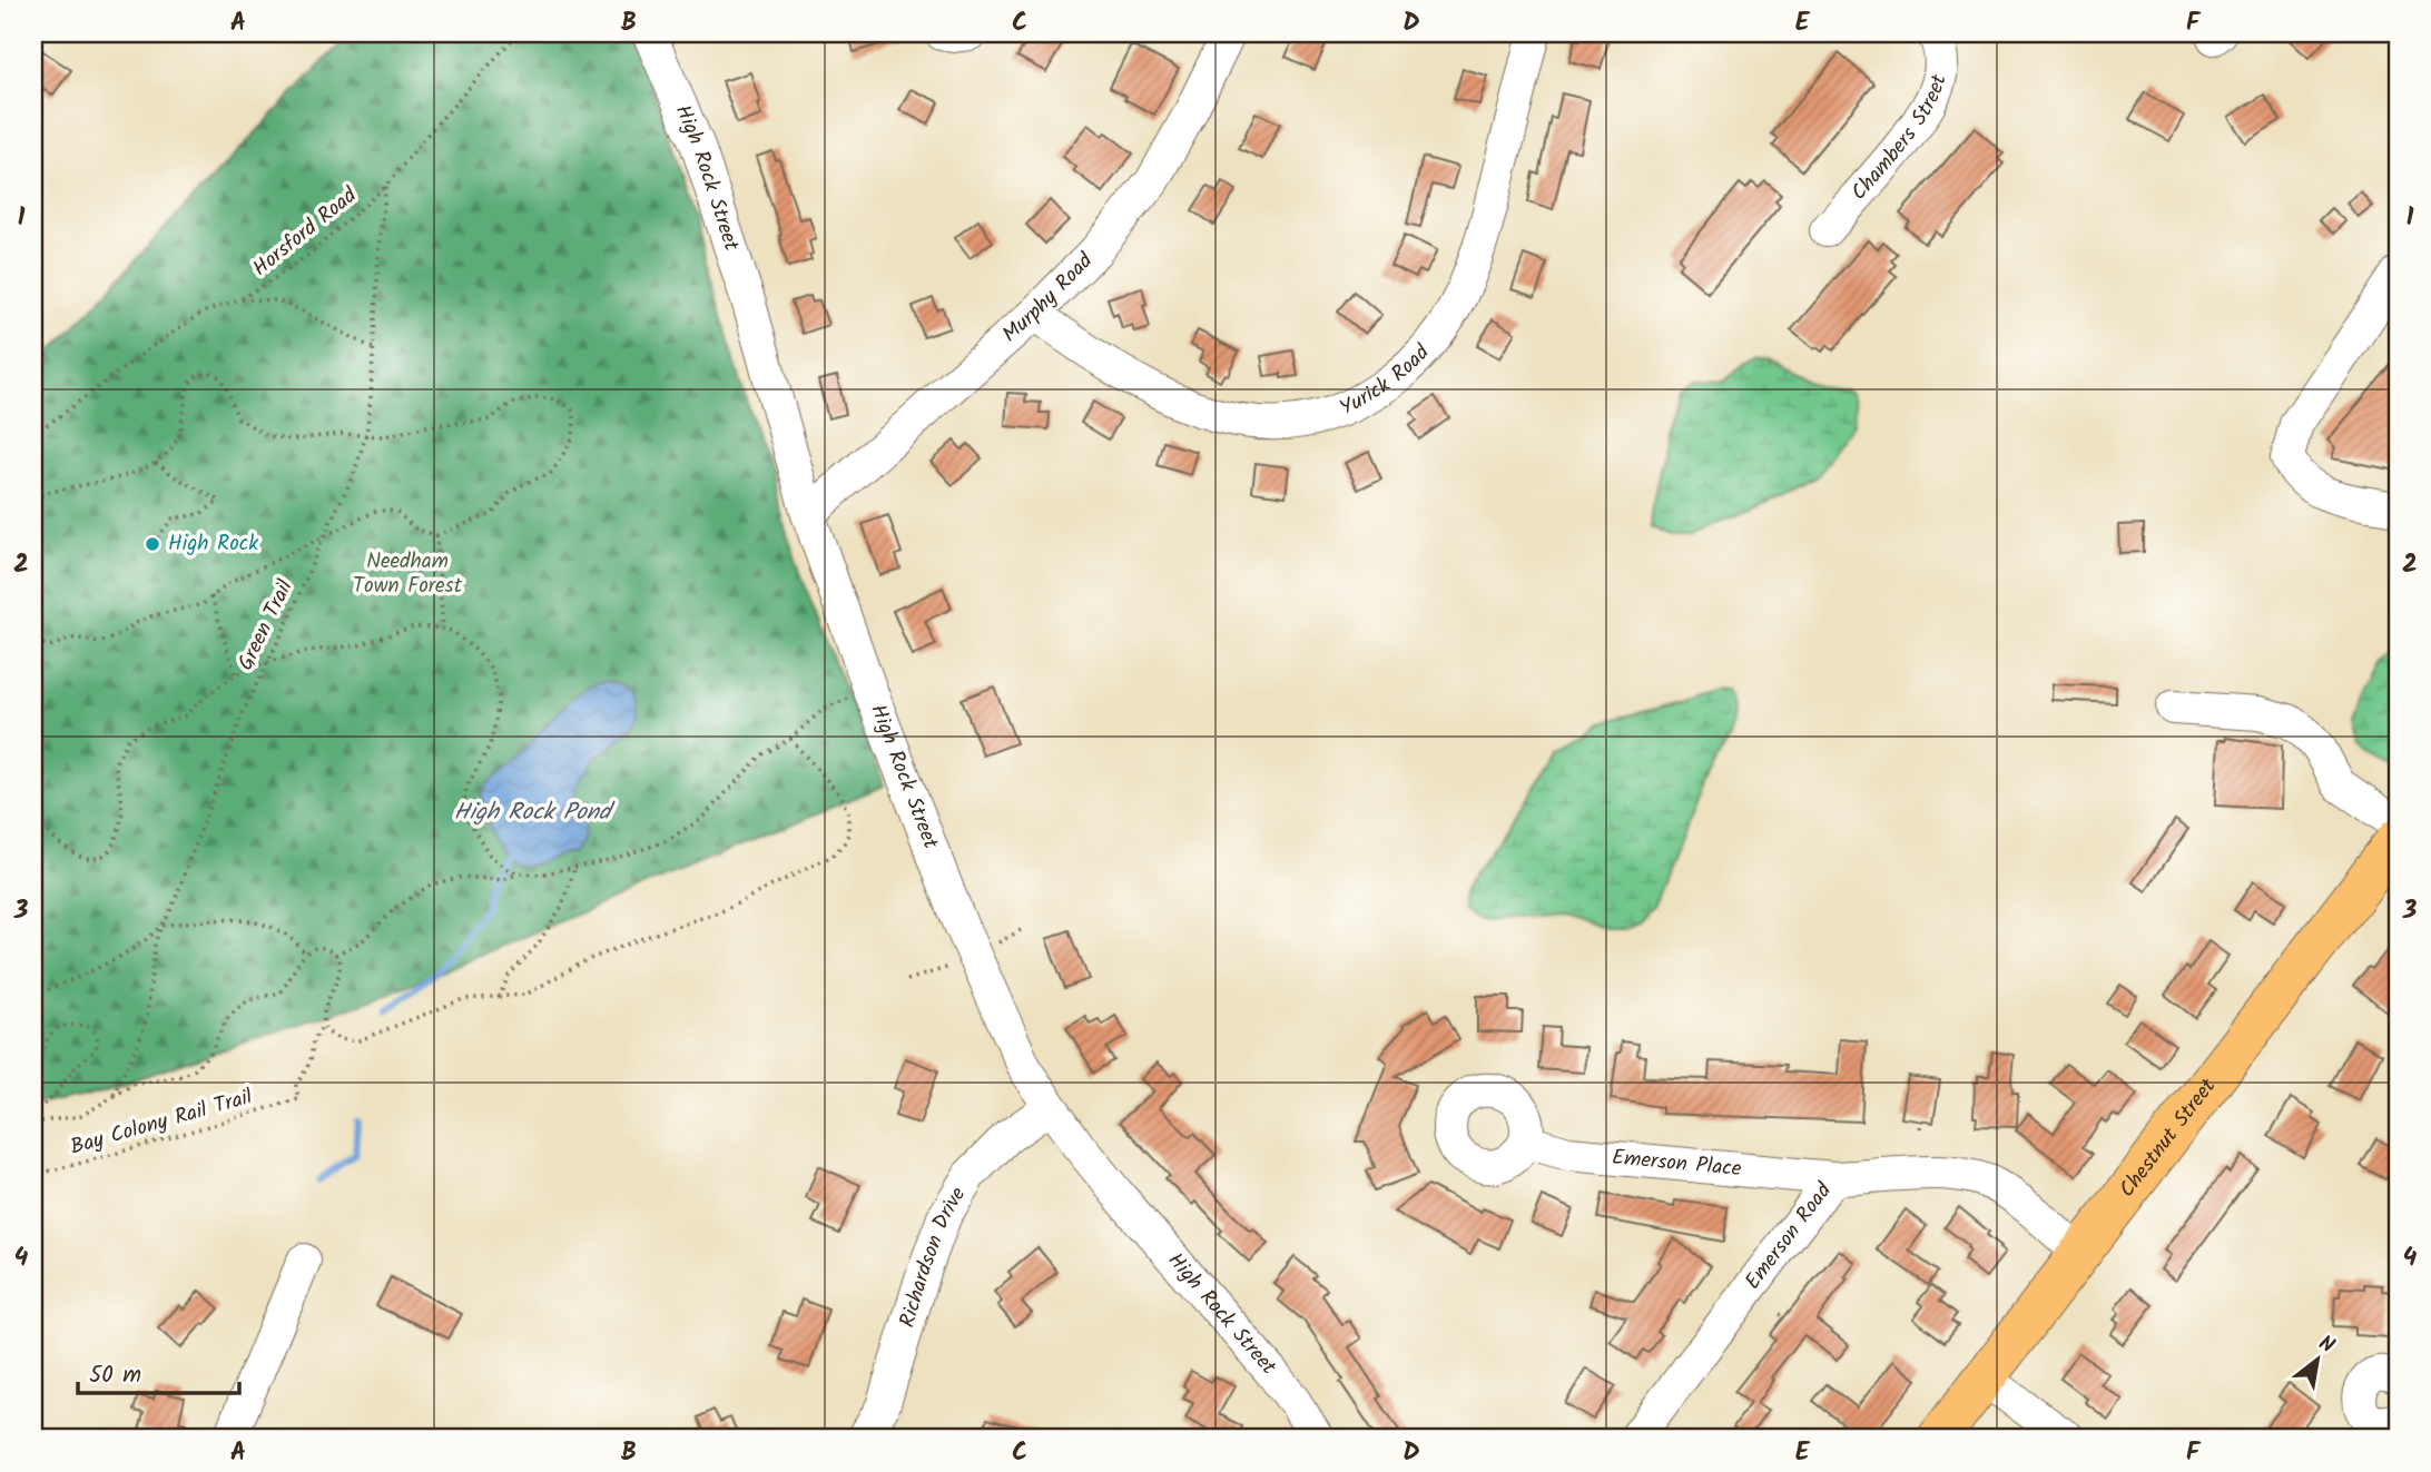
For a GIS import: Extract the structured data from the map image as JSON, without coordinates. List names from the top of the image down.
{
  "streets": {
    "main road": ["Chestnut Street"],
    "street": [
      "Chambers Street",
      "High Rock Street",
      "Murphy Road",
      "Yurick Road",
      "Emerson Place",
      "Emerson Road",
      "Richardson Drive"
    ],
    "path": ["Horsford Road", "Green Trail", "Bay Colony Rail Trail"]
  },
  "crossings": [
    ["High Rock Street", "Murphy Road"],
    ["High Rock Street", "Richardson Drive"],
    ["Horsford Road", "Green Trail"],
    ["Murphy Road", "Yurick Road"],
    ["Chestnut Street", "Emerson Road"],
    ["Emerson Place", "Emerson Road"]
  ],
  "water": ["High Rock Pond"],
  "parks": ["Needham Town Forest"],
  "places": ["High Rock"],
  "scale_bar": "50 m",
  "north": "top right",
  "grid": {
    "columns": [
      "A",
      "B",
      "C",
      "D",
      "E",
      "F"
    ],
    "rows": [
      "1",
      "2",
      "3",
      "4"
    ]
  }
}
